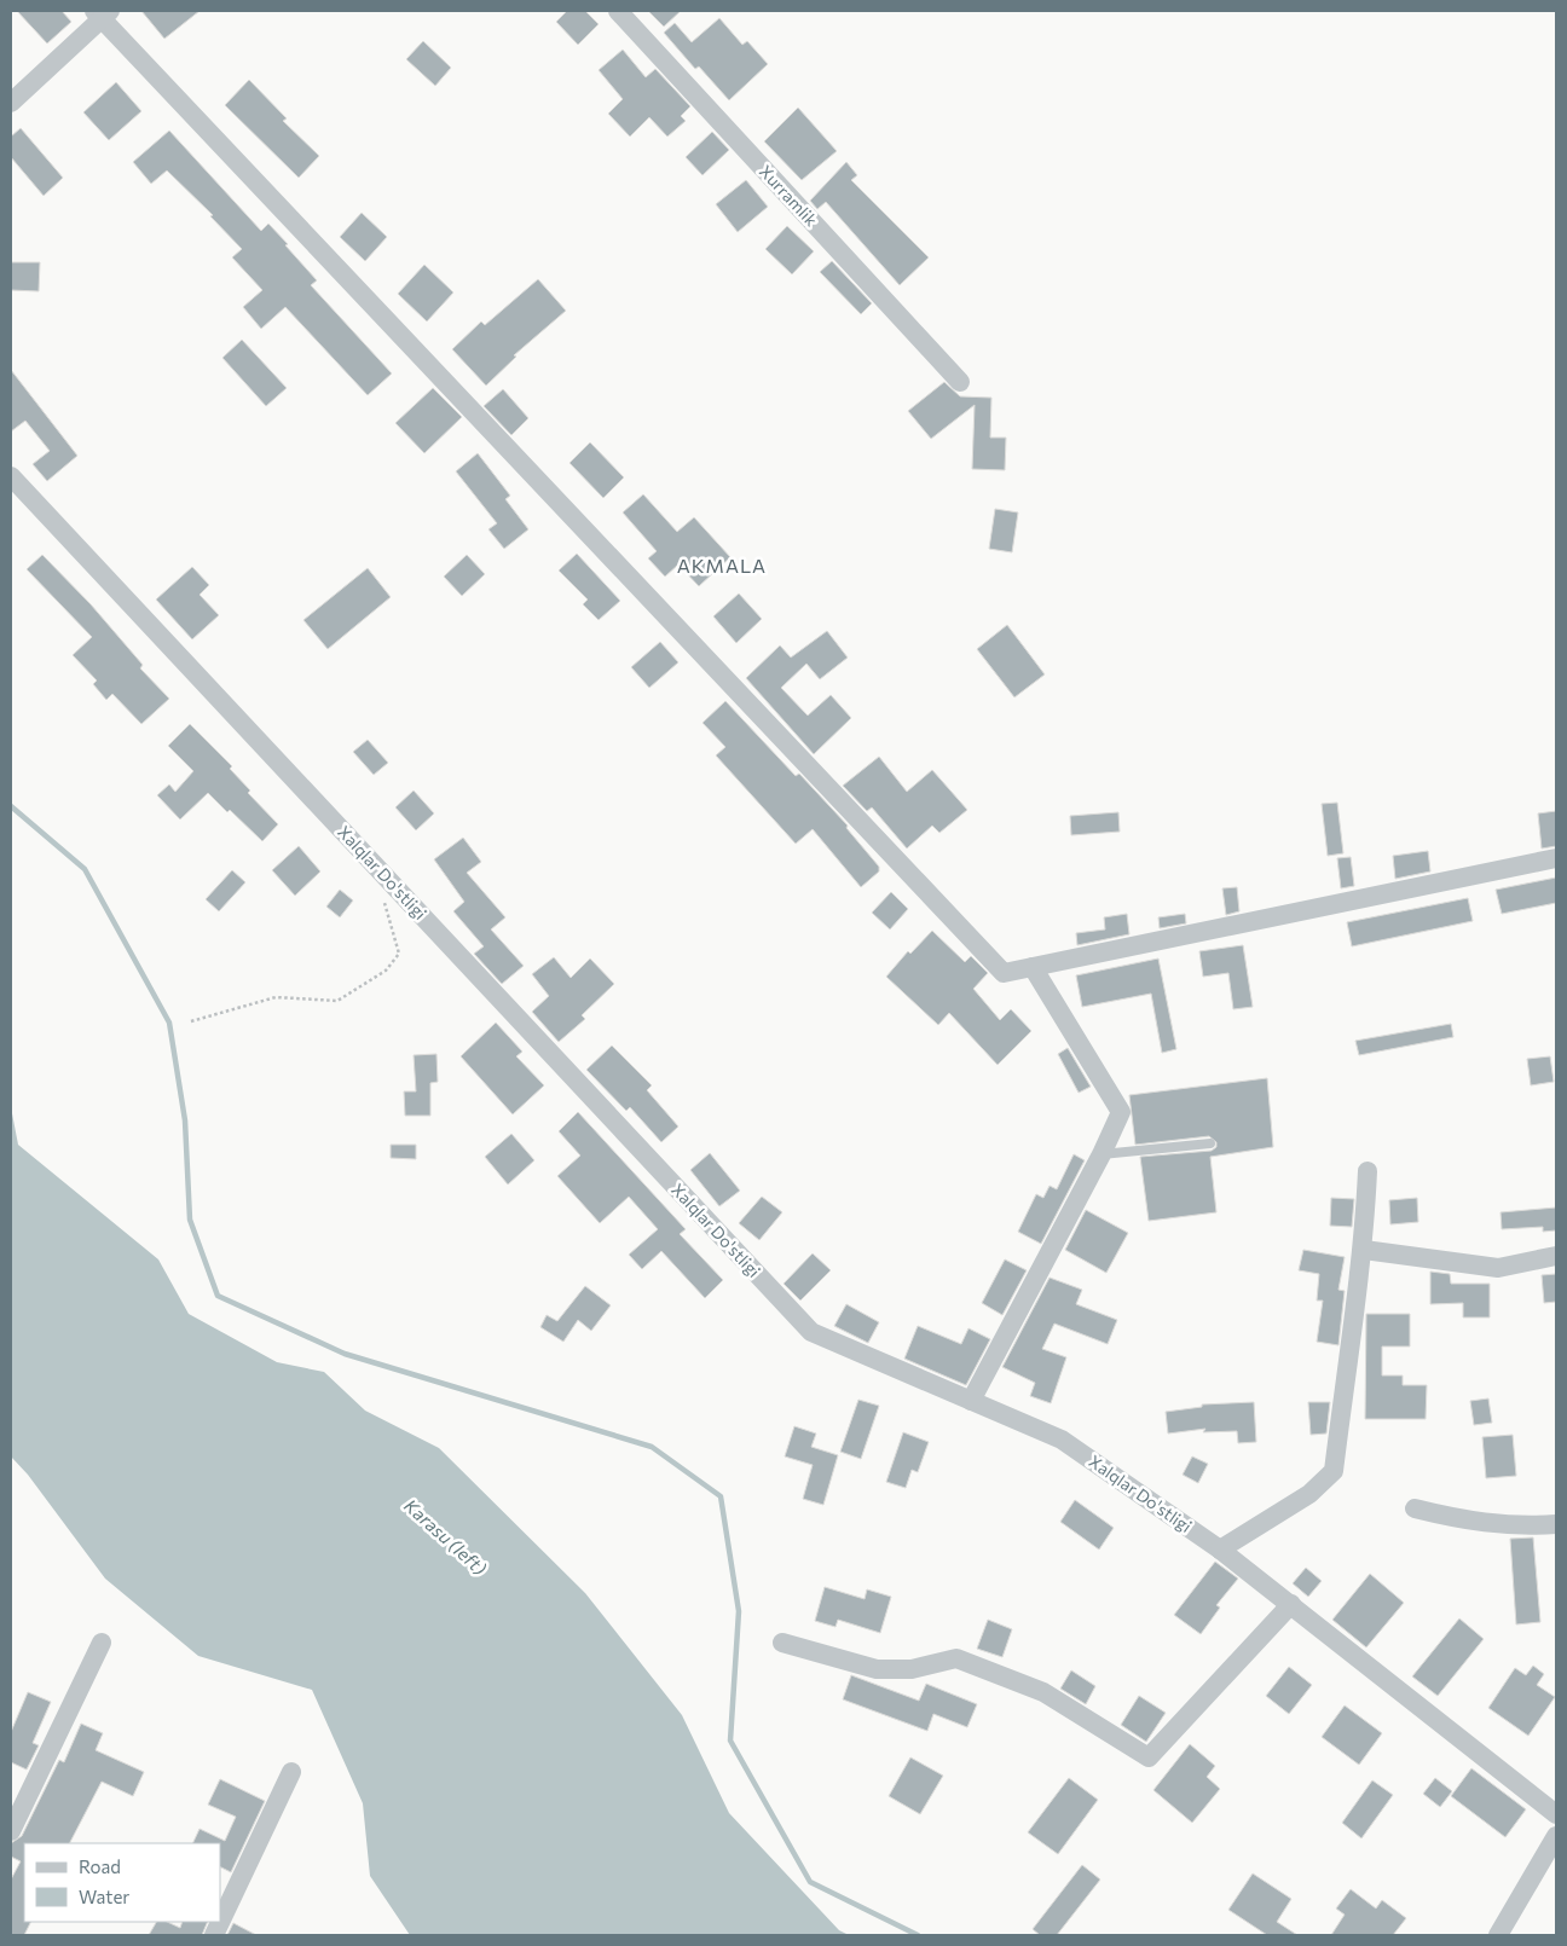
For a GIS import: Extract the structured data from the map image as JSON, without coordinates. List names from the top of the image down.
{
  "streets": {
    "street": ["Xurramlik", "Xalqlar Do'stligi"]
  },
  "districts": ["AKMALA"],
  "water": ["Karasu (left)"],
  "legend": ["Road", "Water"]
}
